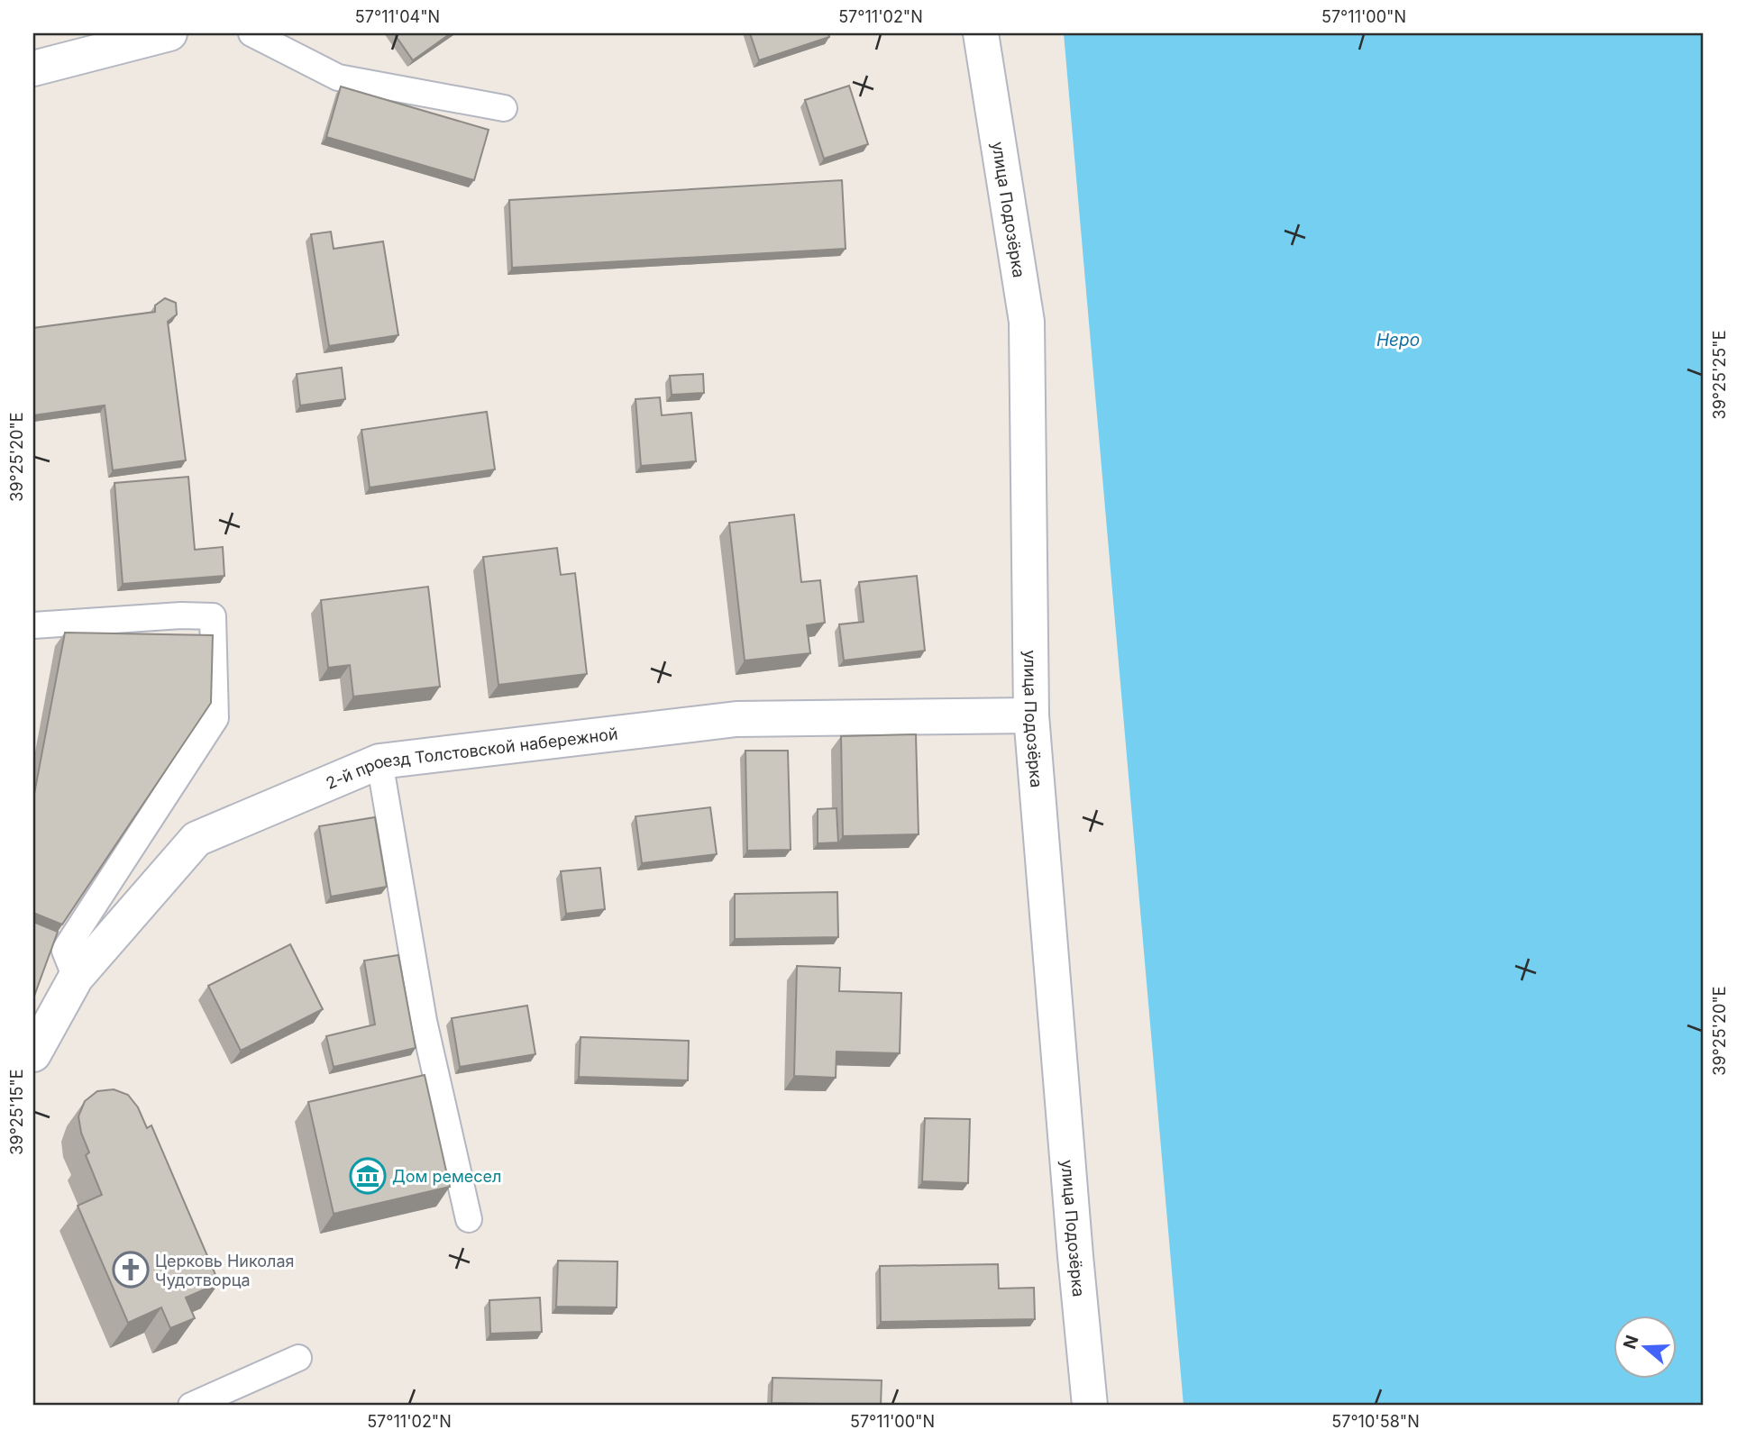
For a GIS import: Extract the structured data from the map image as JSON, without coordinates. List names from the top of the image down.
{
  "streets": {
    "street": ["улица Подозёрка", "2-й проезд Толстовской набережной"]
  },
  "crossings": [
    ["улица Подозёрка", "2-й проезд Толстовской набережной"]
  ],
  "water": ["Неро"],
  "places": {
    "museum": ["Дом ремесел"],
    "church": ["Церковь Николая Чудотворца"]
  },
  "north": "left",
  "coordinates": [
    "57°11'04\"N",
    "57°11'02\"N",
    "57°11'00\"N",
    "39°25'25\"E",
    "39°25'20\"E",
    "39°25'15\"E",
    "57°10'58\"N"
  ]
}
